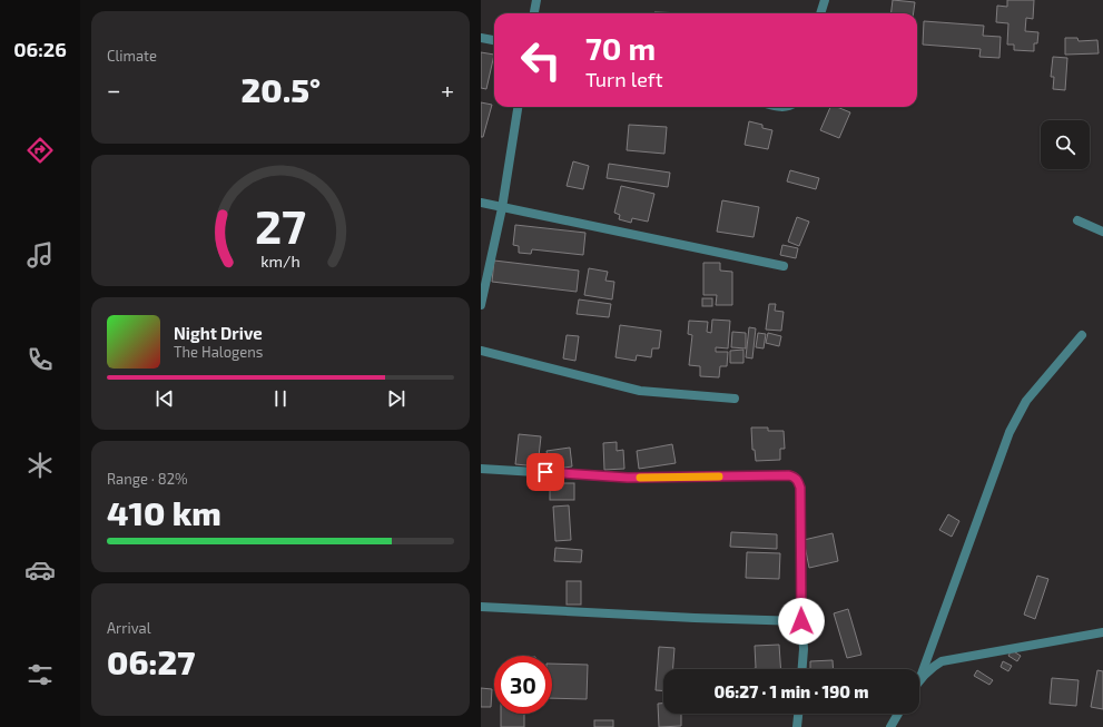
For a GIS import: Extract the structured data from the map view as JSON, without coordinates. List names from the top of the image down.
{
  "page": {
    "tabs": "06:26",
    "tile": [
      "Climate",
      ["Range · 82%", "410 km"],
      ["Arrival", "06:27"]
    ],
    "turn": ["70 m", "Turn left"],
    "heat": ["−", "20.5°", "+"],
    "song": ["Night Drive", "The Halogens"],
    "limit": "30",
    "trip": "06:27 · 1 min · 190 m",
    "gauge": ["27", "km/h"]
  }
}
